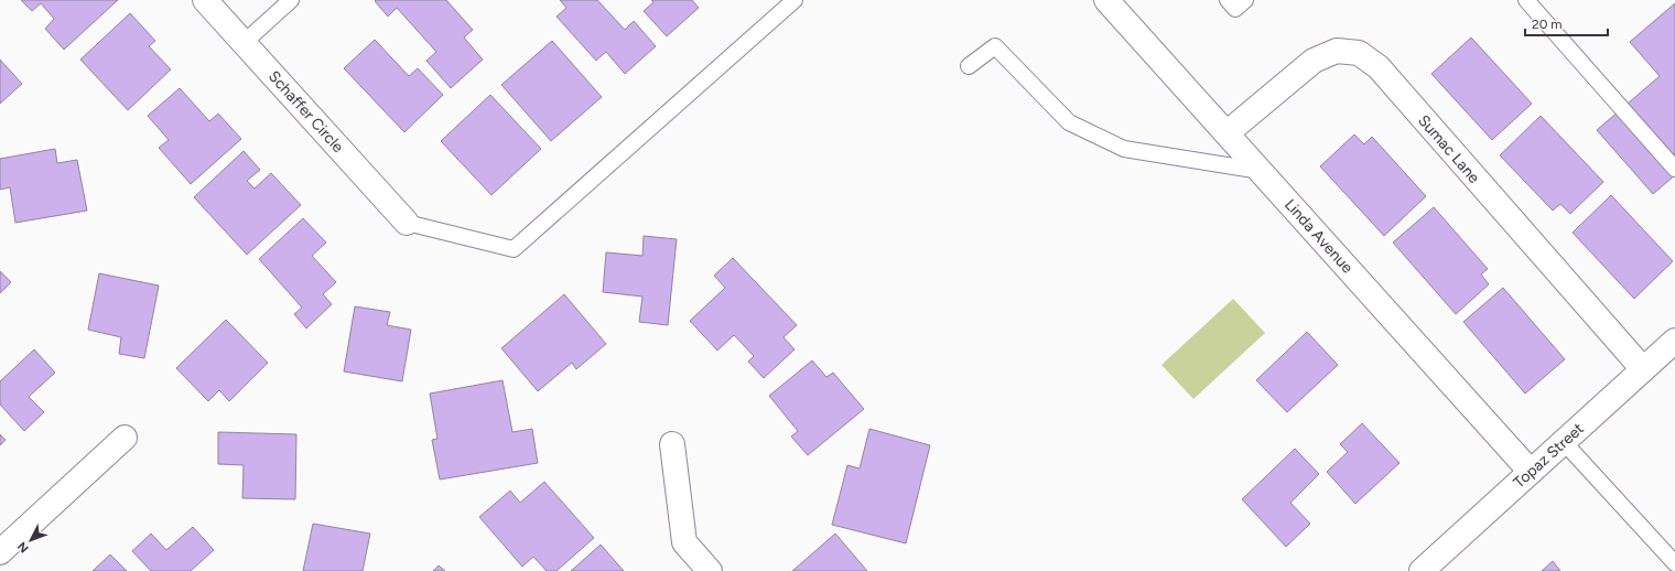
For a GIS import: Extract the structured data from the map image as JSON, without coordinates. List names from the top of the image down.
{
  "streets": {
    "street": [
      "Schaffer Circle",
      "Sumac Lane",
      "Linda Avenue",
      "Topaz Street"
    ]
  },
  "crossings": [
    ["Sumac Lane", "Linda Avenue"],
    ["Sumac Lane", "Topaz Street"],
    ["Linda Avenue", "Topaz Street"]
  ],
  "scale_bar": "20 m",
  "north": "bottom left"
}
